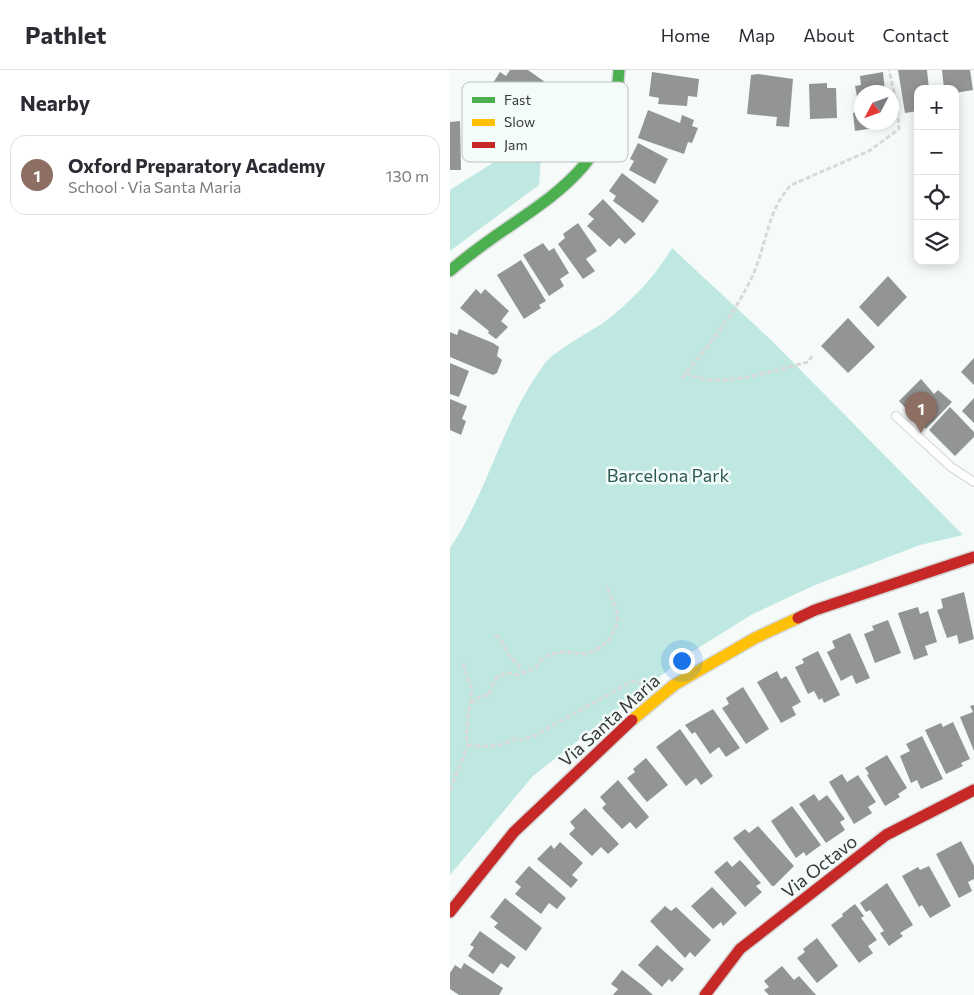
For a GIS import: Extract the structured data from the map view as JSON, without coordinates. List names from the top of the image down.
{
  "streets": {
    "street": ["Via Santa Maria", "Via Octavo"]
  },
  "parks": ["Barcelona Park"],
  "legend": ["Fast", "Slow", "Jam"],
  "north": "bottom left",
  "page": {
    "header": "Pathlet",
    "nav": [
      "Home",
      "Map",
      "About",
      "Contact"
    ],
    "heading": "Nearby",
    "map_buttons": ["+", "−"],
    "list": [
      {
        "mark": "1",
        "name": "Oxford Preparatory Academy",
        "note": "School · Via Santa Maria",
        "value": "130 m"
      }
    ],
    "pins": "1"
  }
}
